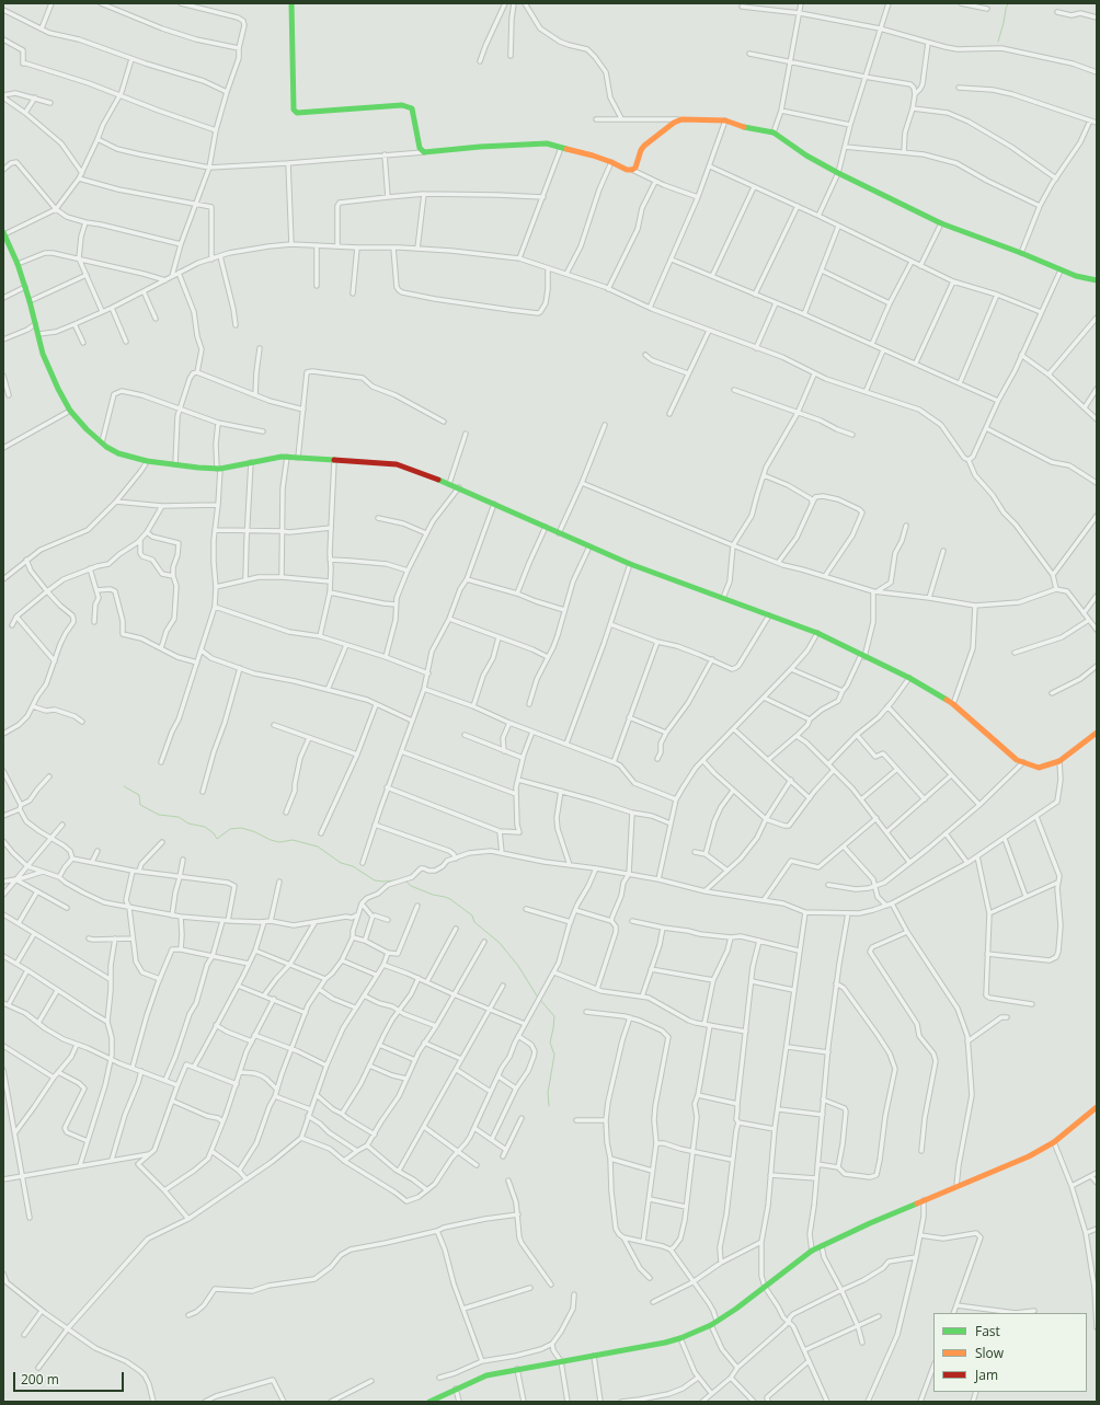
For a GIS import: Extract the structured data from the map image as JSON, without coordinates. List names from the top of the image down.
{
  "legend": ["Fast", "Slow", "Jam"],
  "scale_bar": "200 m"
}
